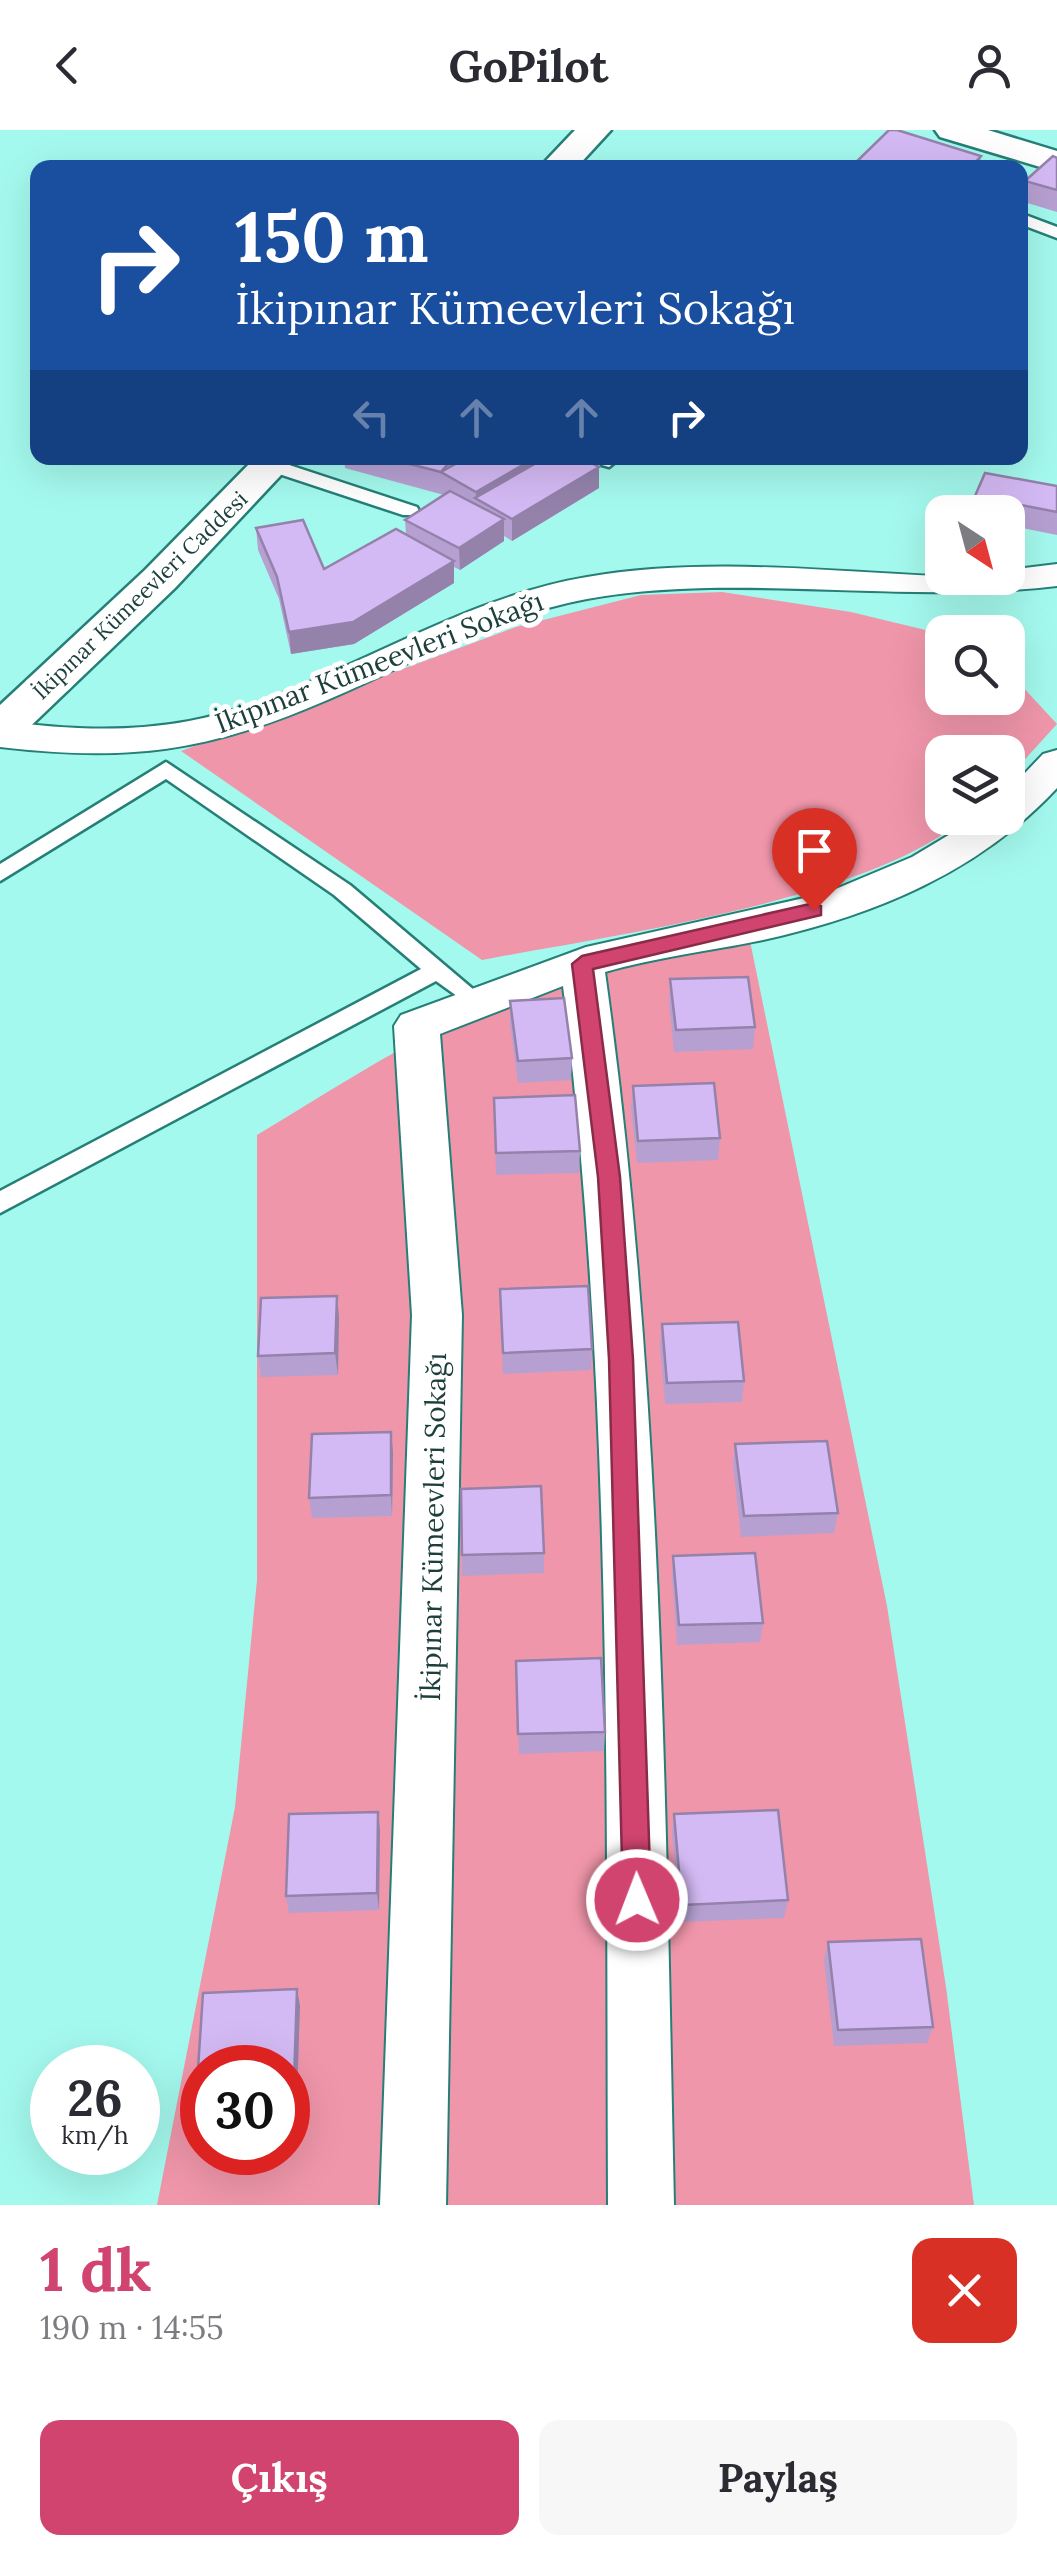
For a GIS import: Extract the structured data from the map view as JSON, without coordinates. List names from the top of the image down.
{
  "streets": {
    "street": ["İkipınar Kümeevleri Caddesi", "İkipınar Kümeevleri Sokağı"]
  },
  "crossings": [
    ["İkipınar Kümeevleri Caddesi", "İkipınar Kümeevleri Sokağı"]
  ],
  "north": "bottom right",
  "page": {
    "header": "GoPilot",
    "turn": ["150 m", "İkipınar Kümeevleri Sokağı"],
    "speed": "26 km/h",
    "limit": "30",
    "heading": ["1 dk", "190 m · 14:55"],
    "buttons": ["Çıkış", "Paylaş"]
  }
}
